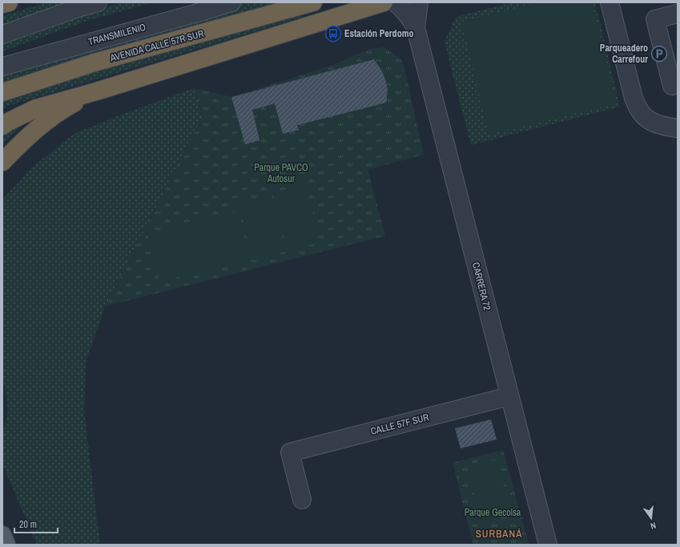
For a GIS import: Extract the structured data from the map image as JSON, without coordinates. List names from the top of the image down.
{
  "streets": {
    "highway": ["AVENIDA CALLE 57R SUR"],
    "street": ["TRANSMILENIO", "CARRERA 72", "CALLE 57F SUR"]
  },
  "crossings": [
    ["CARRERA 72", "CALLE 57F SUR"]
  ],
  "districts": ["SURBANÁ"],
  "parks": ["Parque PAVCO Autosur", "Parque Gecolsa"],
  "places": {
    "bus stop": ["Estación Perdomo"],
    "parking": ["Parqueadero Carrefour"]
  },
  "scale_bar": "20 m",
  "north": "bottom"
}
